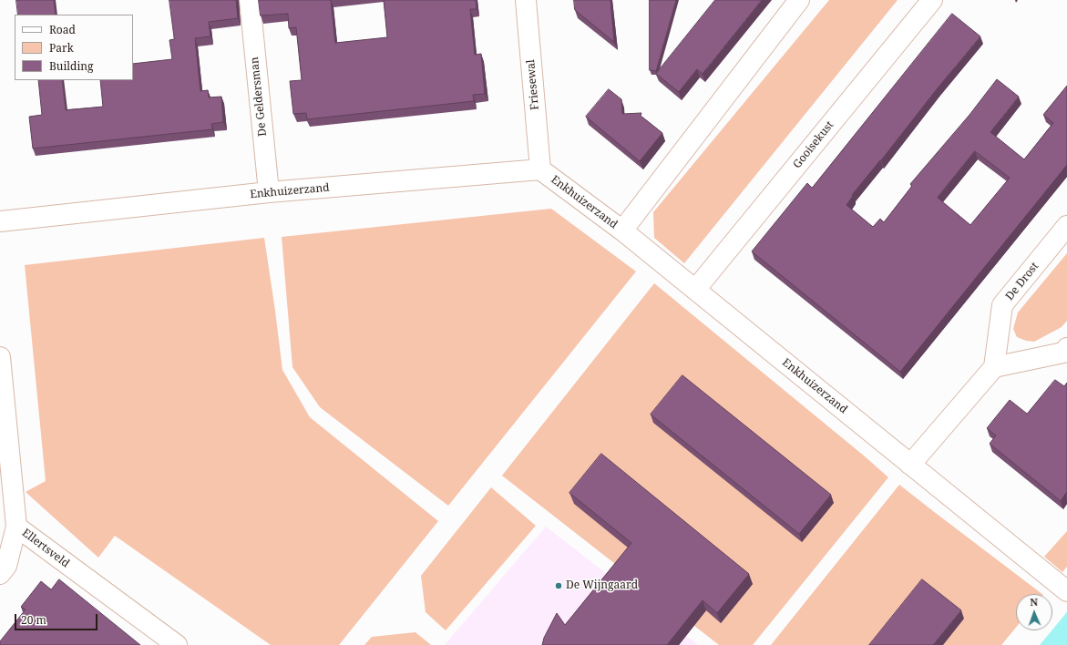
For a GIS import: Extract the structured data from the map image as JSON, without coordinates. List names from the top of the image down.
{
  "streets": {
    "street": [
      "Friesewal",
      "De Geldersman",
      "Gooisekust",
      "Enkhuizerzand",
      "De Drost",
      "Ellertsveld"
    ]
  },
  "crossings": [
    ["Friesewal", "Enkhuizerzand"],
    ["De Geldersman", "Enkhuizerzand"],
    ["Gooisekust", "Enkhuizerzand"]
  ],
  "places": ["De Wijngaard"],
  "legend": ["Road", "Park", "Building"],
  "scale_bar": "20 m",
  "north": "top"
}
